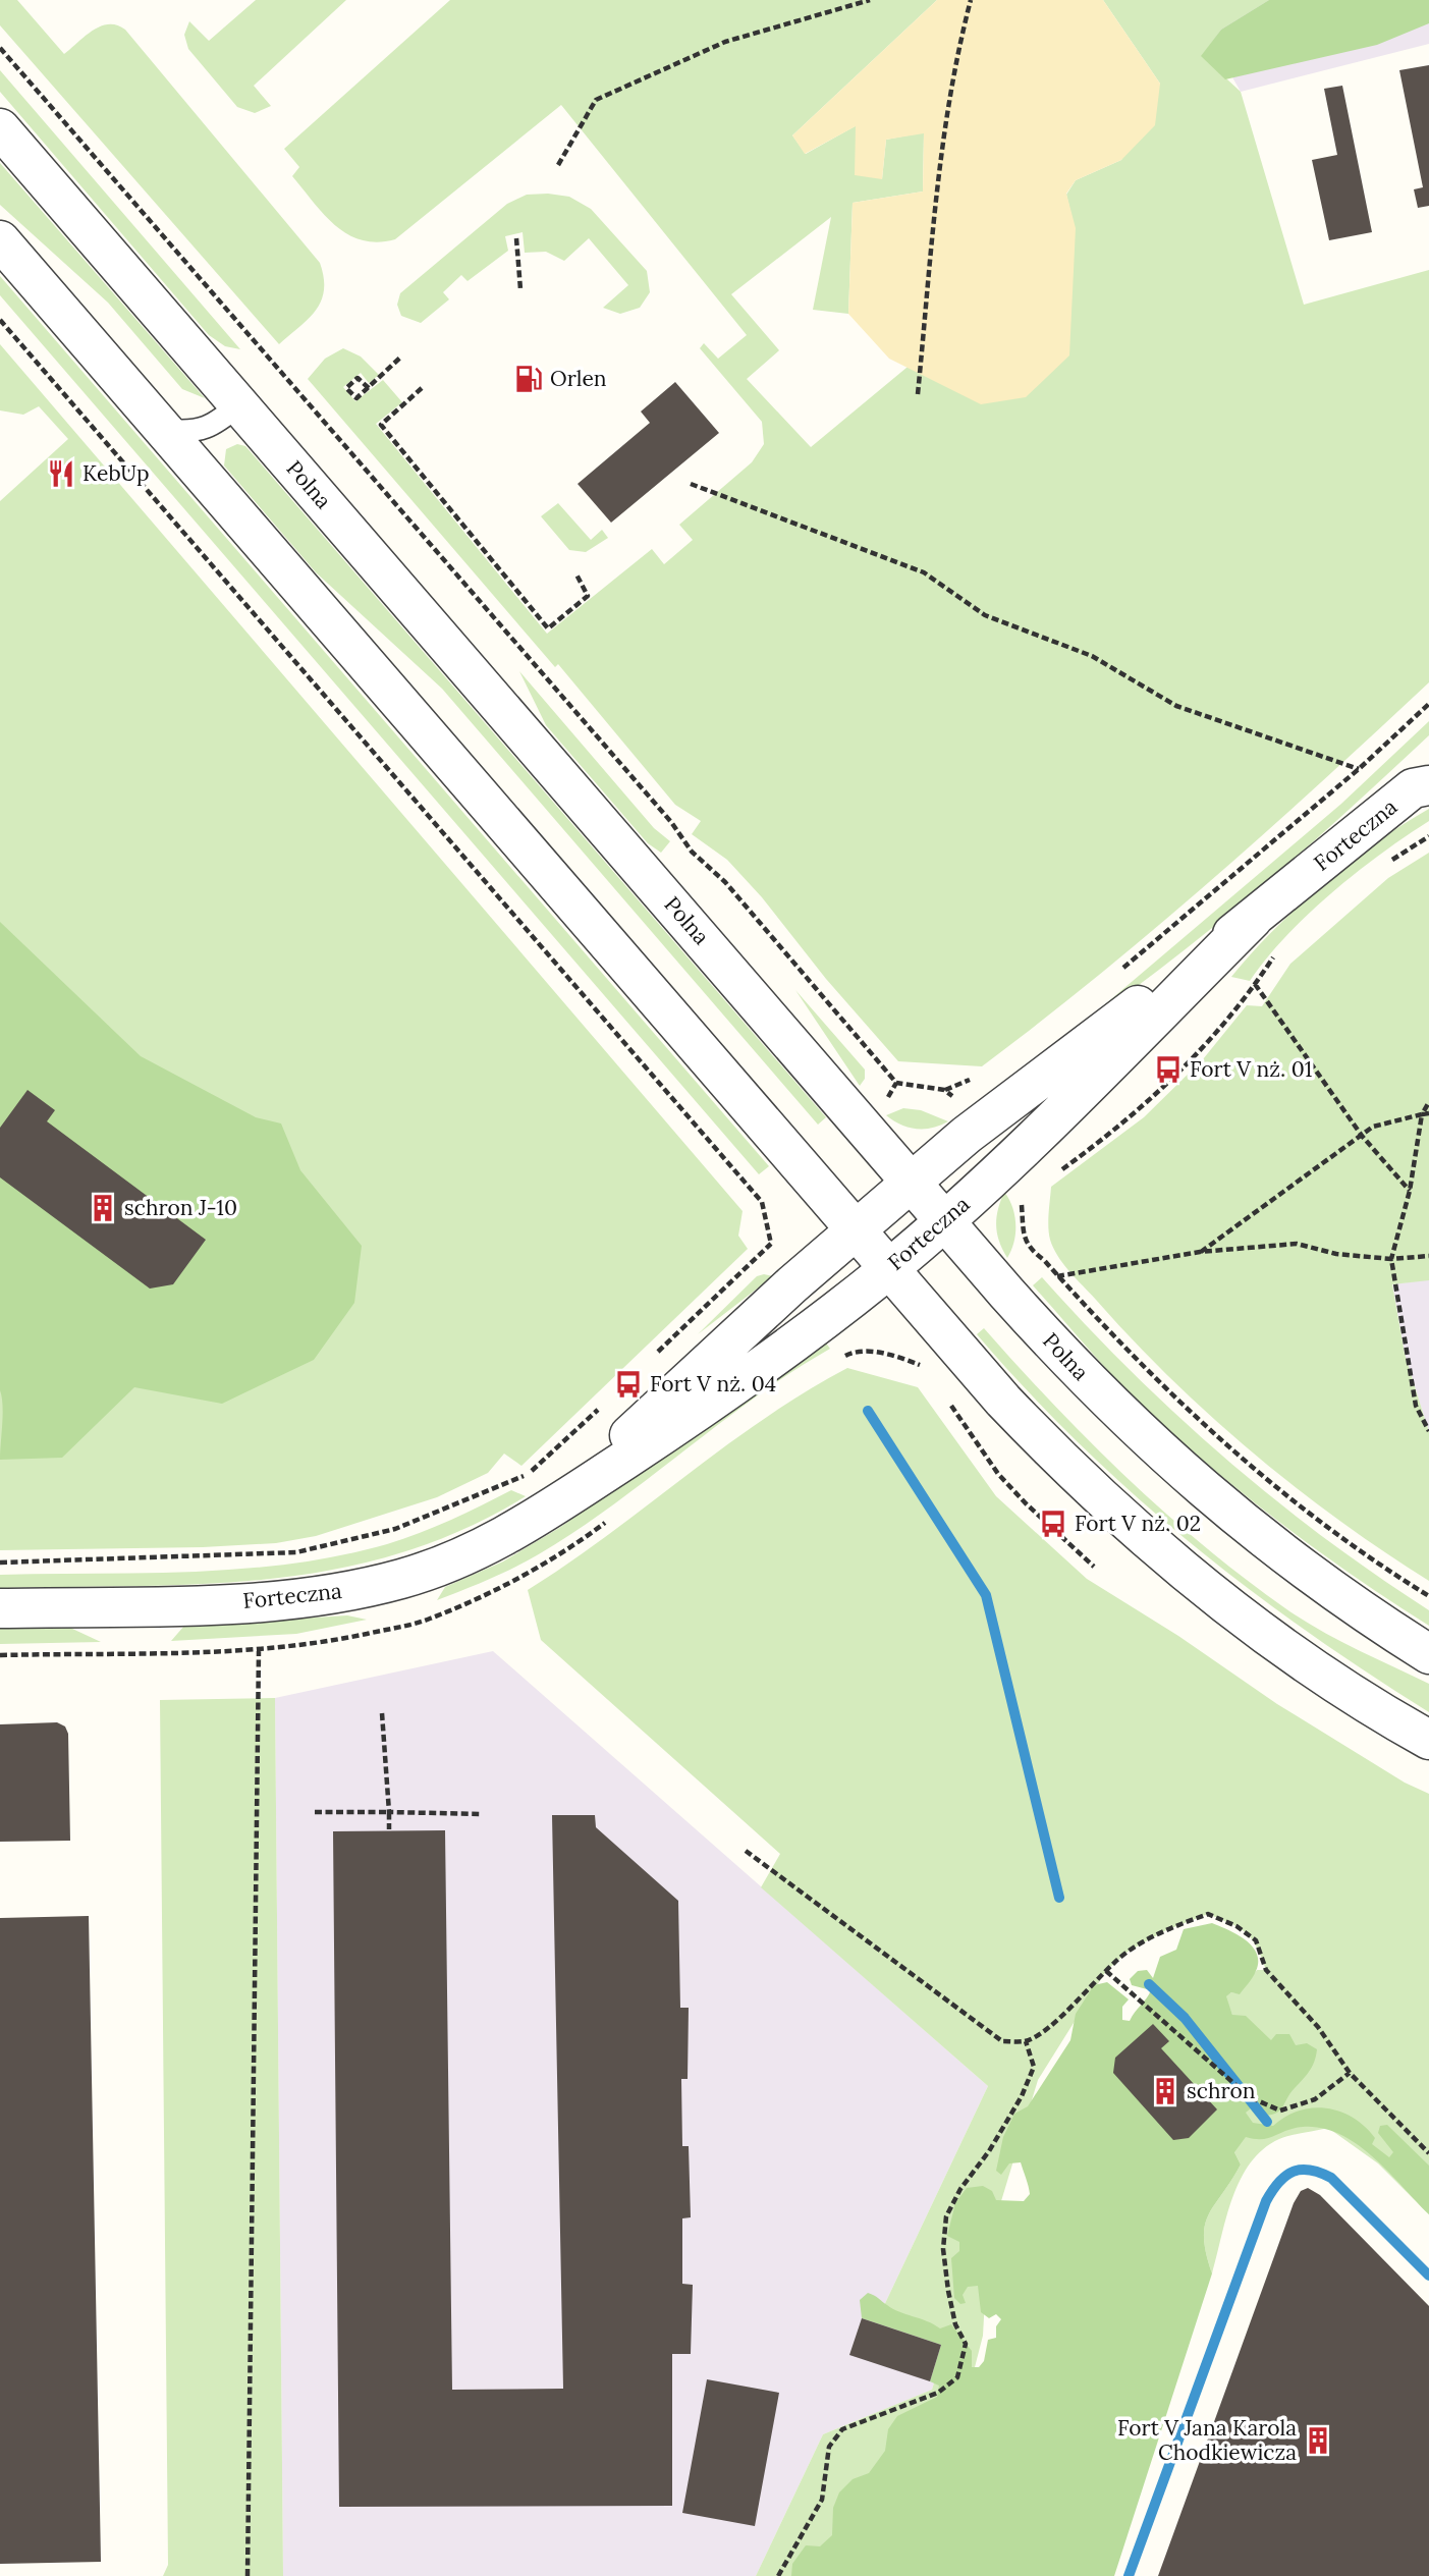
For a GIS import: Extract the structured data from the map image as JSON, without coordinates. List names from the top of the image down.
{
  "streets": {
    "street": ["Polna", "Forteczna"]
  },
  "crossings": [
    ["Polna", "Forteczna"]
  ],
  "places": {
    "fuel station": ["Orlen"],
    "restaurant": ["KebUp"],
    "bus stop": ["Fort V nż. 01", "Fort V nż. 04", "Fort V nż. 02"],
    "building": ["schron J-10", "schron", "Fort V Jana Karola Chodkiewicza"]
  }
}
